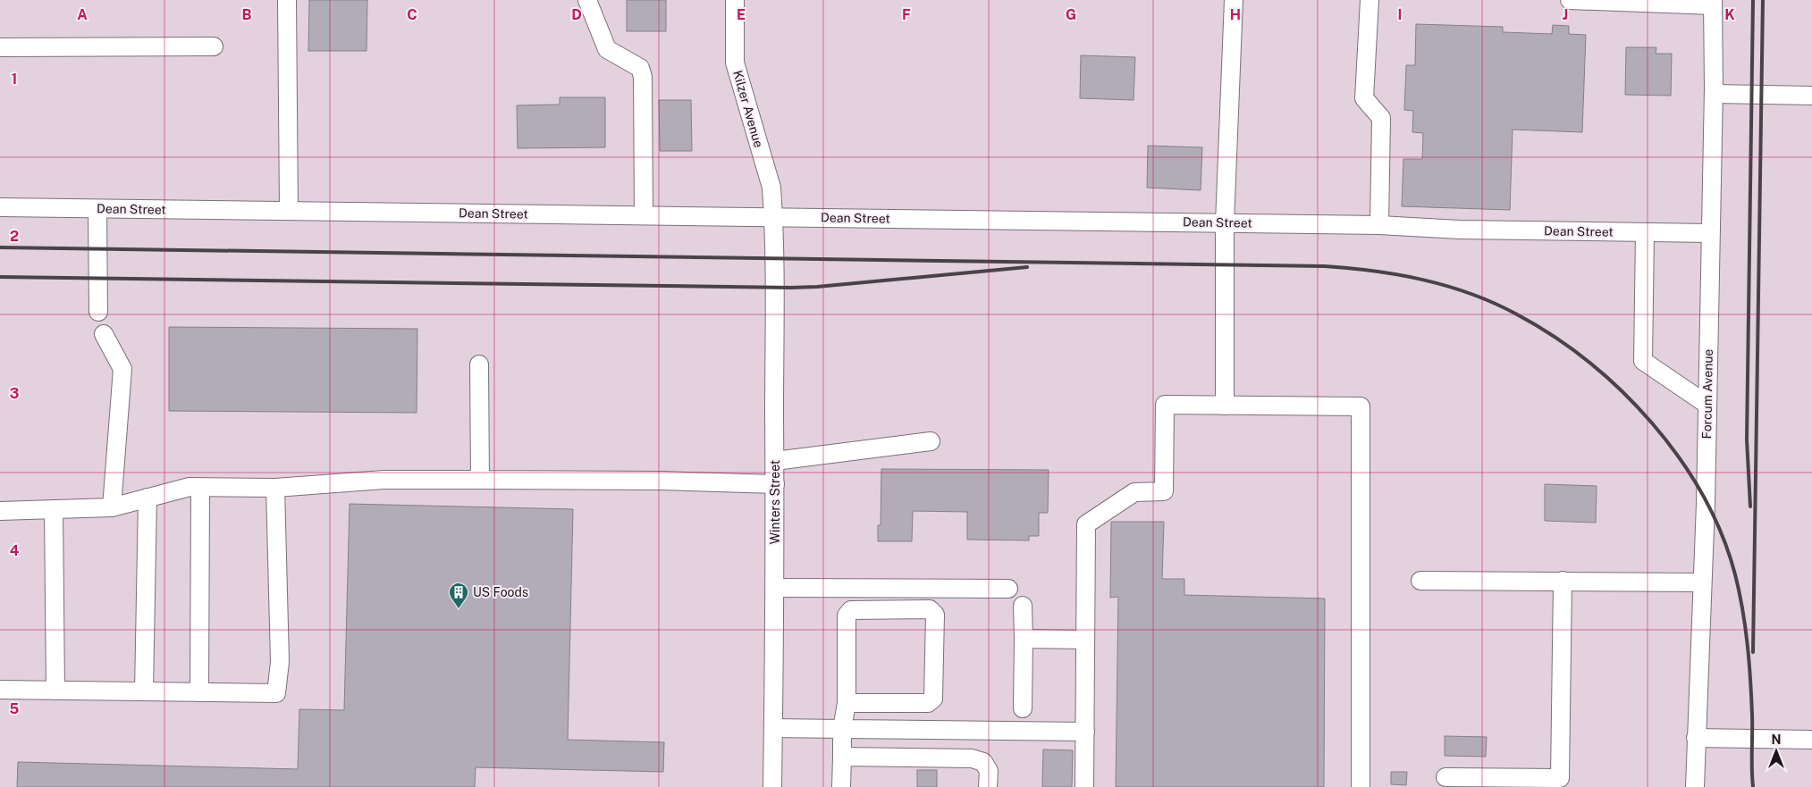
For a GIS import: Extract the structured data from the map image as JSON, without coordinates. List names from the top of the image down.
{
  "streets": {
    "street": [
      "Kilzer Avenue",
      "Dean Street",
      "Forcum Avenue",
      "Winters Street"
    ]
  },
  "crossings": [
    ["Kilzer Avenue", "Dean Street"],
    ["Kilzer Avenue", "Winters Street"],
    ["Dean Street", "Forcum Avenue"],
    ["Dean Street", "Winters Street"]
  ],
  "places": {
    "building": ["US Foods"]
  },
  "north": "top",
  "grid": {
    "columns": [
      "A",
      "B",
      "C",
      "D",
      "E",
      "F",
      "G",
      "H",
      "I",
      "J",
      "K"
    ],
    "rows": [
      "1",
      "2",
      "3",
      "4",
      "5"
    ]
  }
}
